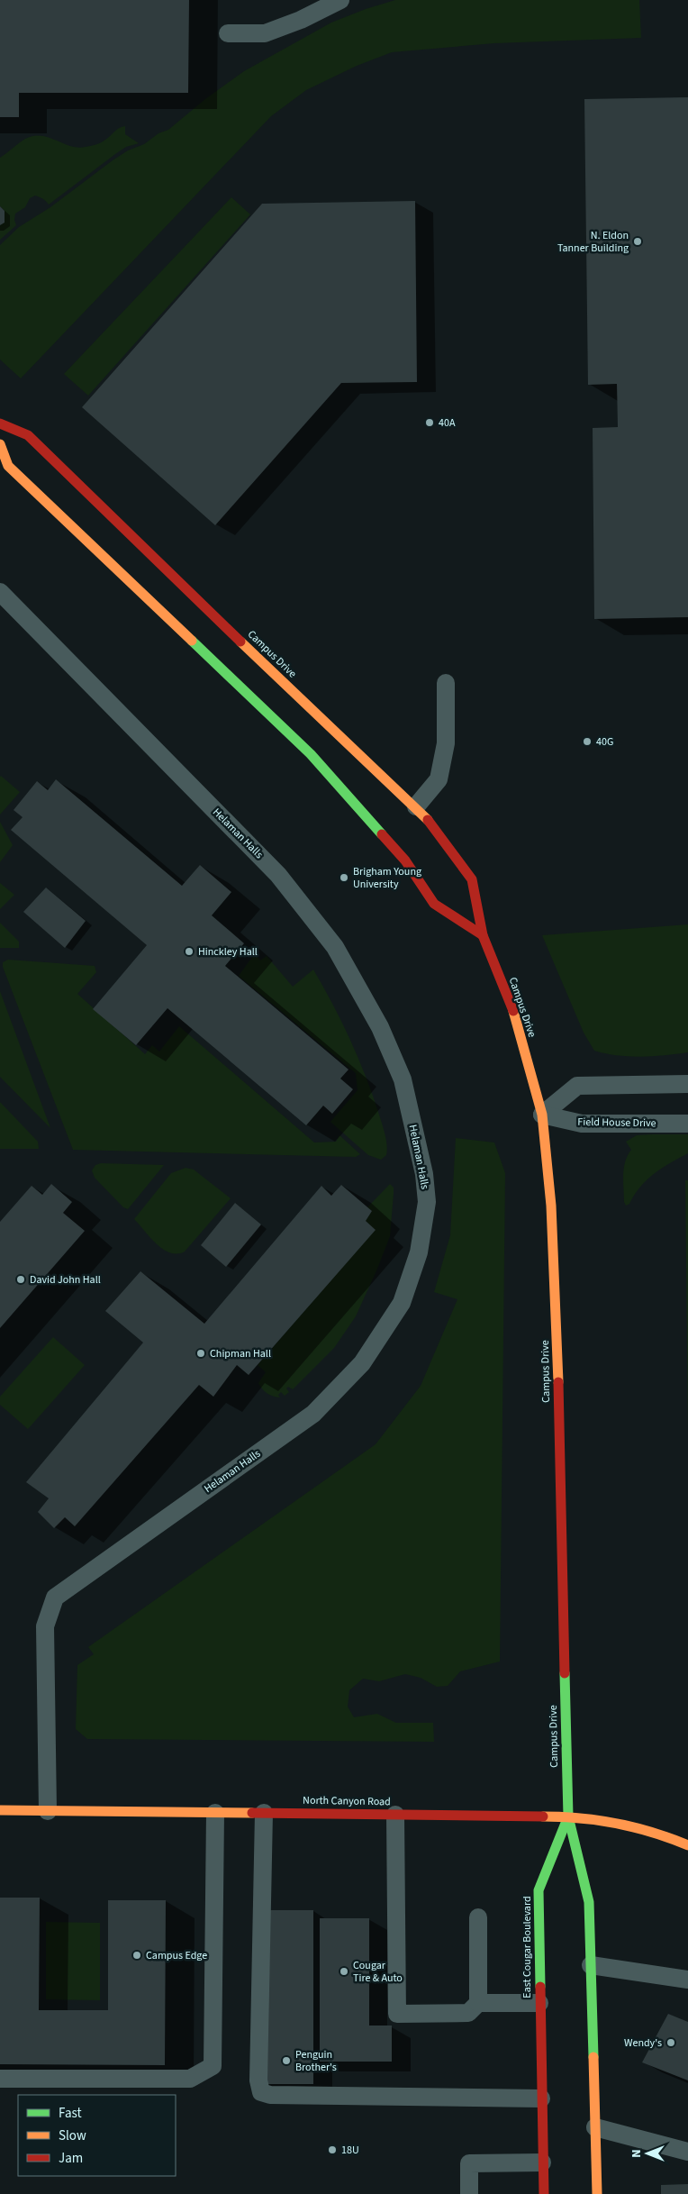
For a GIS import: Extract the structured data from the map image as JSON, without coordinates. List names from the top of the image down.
{
  "streets": {
    "main road": ["Campus Drive", "North Canyon Road", "East Cougar Boulevard"],
    "lane": ["Helaman Halls", "Field House Drive"]
  },
  "crossings": [
    ["Campus Drive", "Field House Drive"],
    ["Campus Drive", "North Canyon Road"],
    ["Campus Drive", "East Cougar Boulevard"],
    ["Helaman Halls", "North Canyon Road"],
    ["North Canyon Road", "East Cougar Boulevard"]
  ],
  "places": [
    "N. Eldon Tanner Building",
    "40A",
    "40G",
    "Brigham Young University",
    "Hinckley Hall",
    "David John Hall",
    "Chipman Hall",
    "Campus Edge",
    "Cougar Tire & Auto",
    "Wendy's",
    "Penguin Brother's",
    "18U"
  ],
  "legend": ["Fast", "Slow", "Jam"],
  "north": "left"
}
